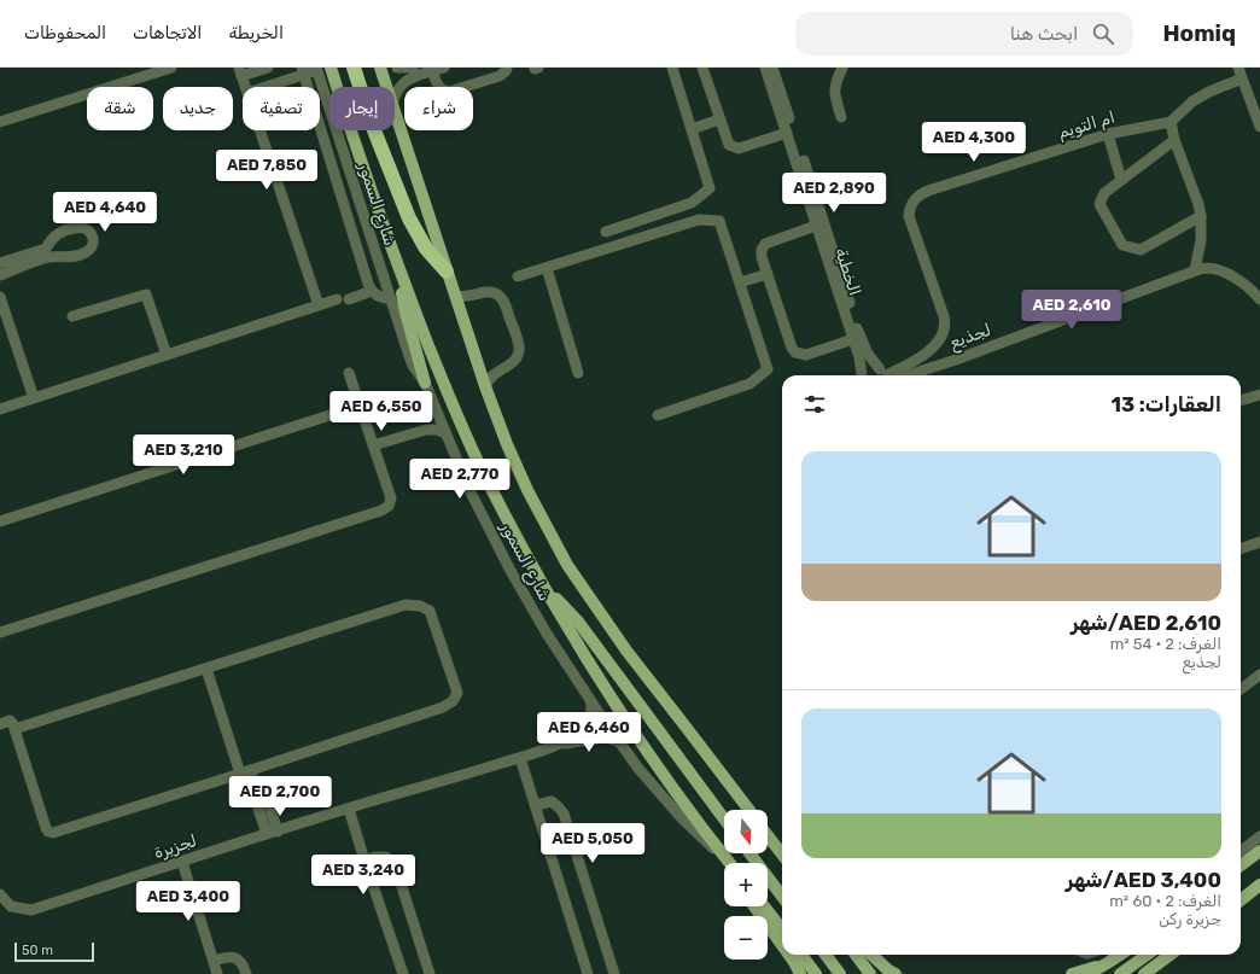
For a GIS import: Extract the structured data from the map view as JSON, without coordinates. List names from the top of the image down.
{
  "streets": {
    "main road": ["شارع السمور"],
    "street": [
      "ام التويم",
      "الخطية",
      "لجذيع",
      "لجزيرة"
    ]
  },
  "crossings": [
    ["شارع السمور", "لجزيرة"]
  ],
  "scale_bar": "50 m",
  "north": "bottom",
  "page": {
    "header": "Homiq",
    "search": "ابحث هنا",
    "nav": ["الخريطة", "الاتجاهات", "المحفوظات"],
    "chip": [
      "شراء",
      "إيجار",
      "تصفية",
      "جديد",
      "شقة"
    ],
    "price": [
      "AED 4,300",
      "AED 7,850",
      "AED 2,890",
      "AED 4,640",
      "AED 2,610",
      "AED 6,550",
      "AED 3,210",
      "AED 2,770",
      "AED 6,460",
      "AED 2,700",
      "AED 5,050",
      "AED 3,240",
      "AED 3,400"
    ],
    "heading": "العقارات: 13",
    "list": [
      {
        "name": "AED 2,610/شهر",
        "note": "الغرف: 2 · 54 m² · لجذيع"
      },
      {
        "name": "AED 3,400/شهر",
        "note": "الغرف: 2 · 60 m² · جزيرة ركن"
      }
    ],
    "map_buttons": ["+", "−"],
    "scale": "50 m"
  }
}
